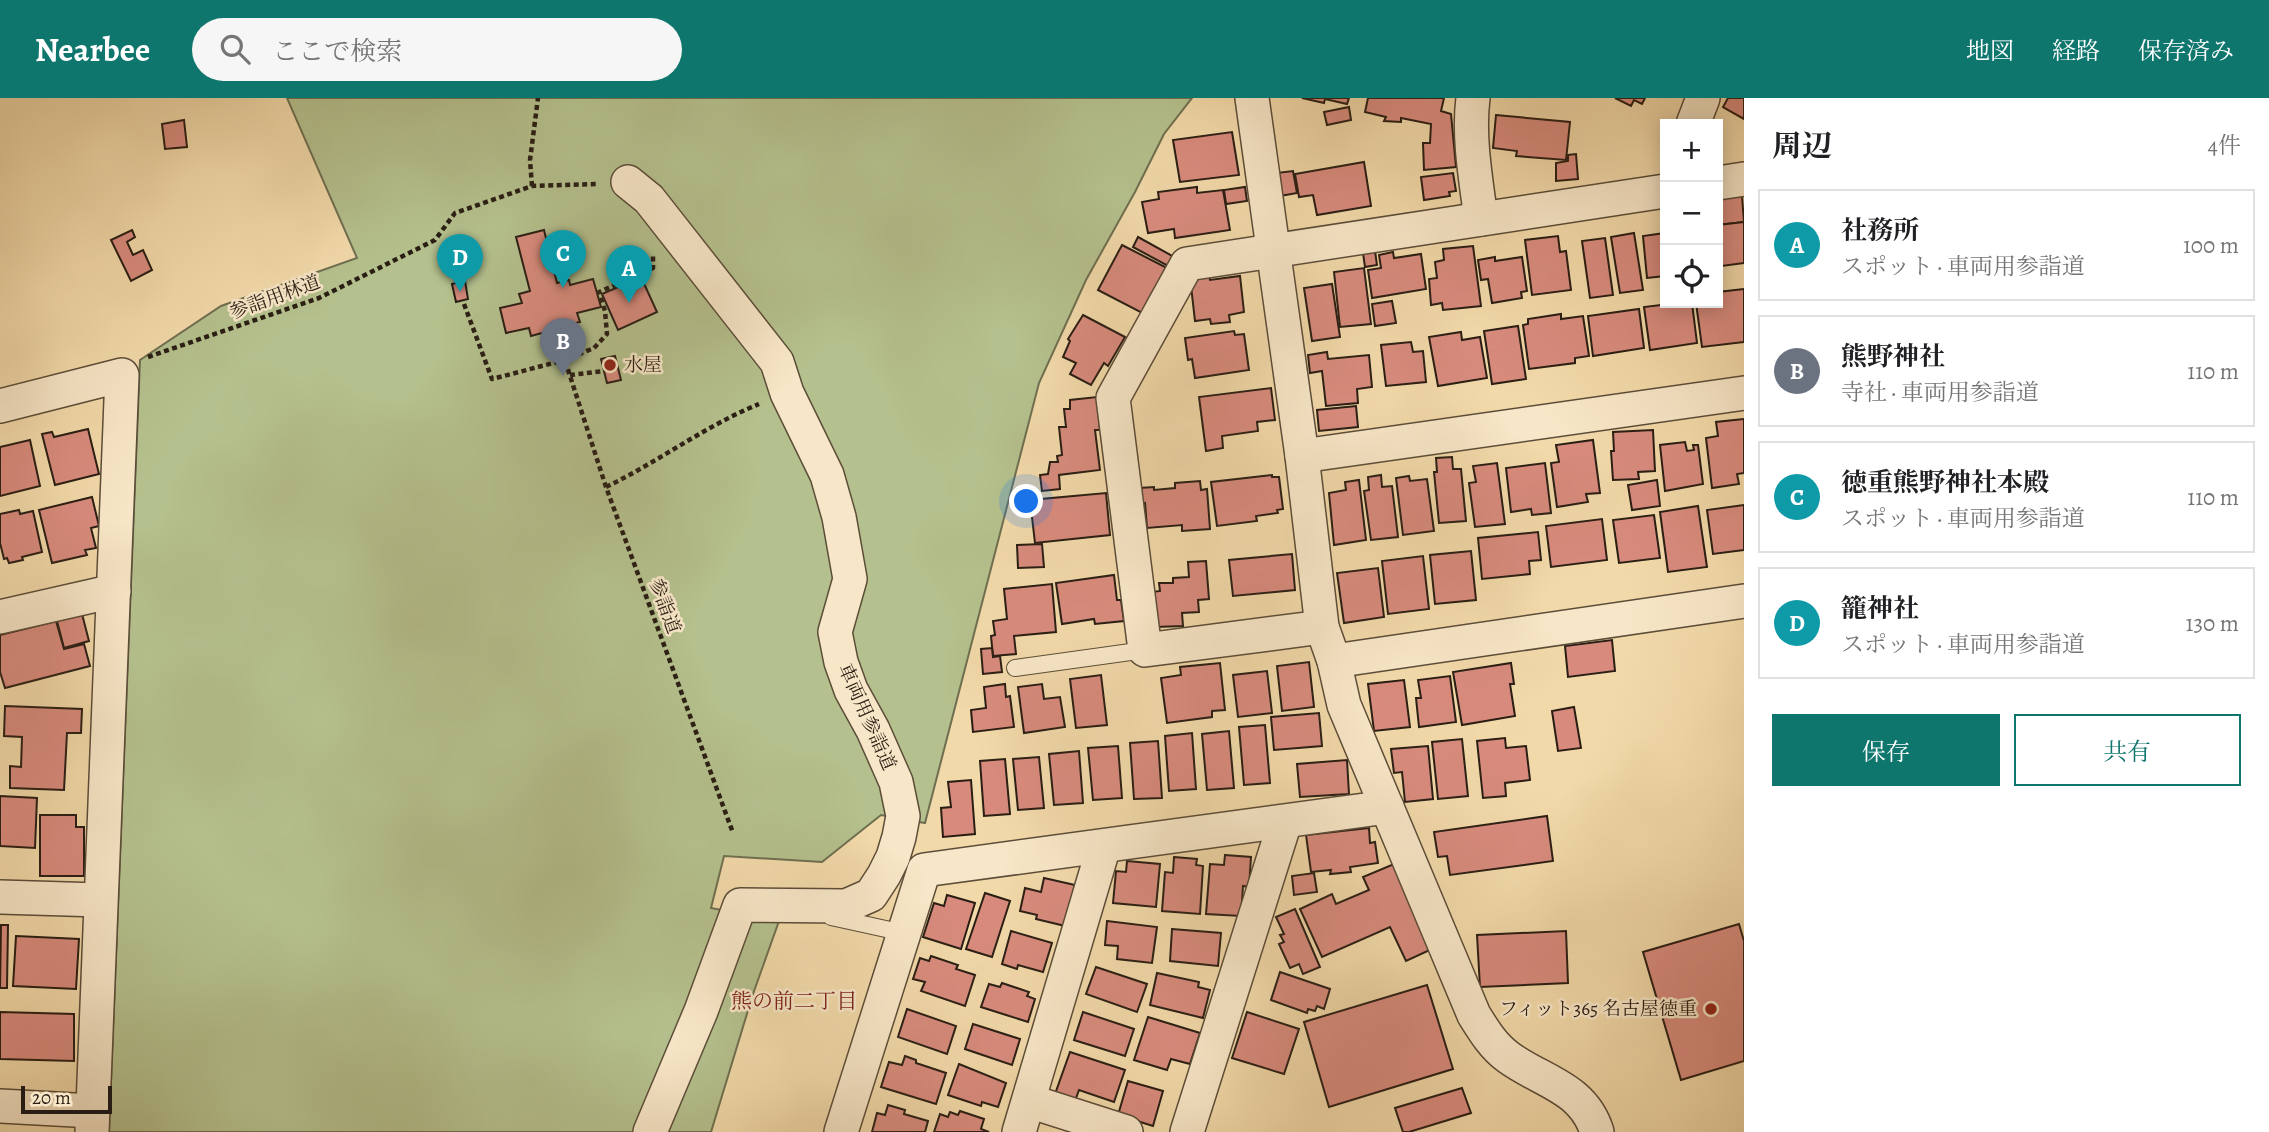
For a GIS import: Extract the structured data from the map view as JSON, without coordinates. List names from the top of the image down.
{
  "streets": {
    "street": ["車両用参詣道"],
    "path": ["参詣用林道", "参詣道"]
  },
  "districts": ["熊の前二丁目"],
  "places": ["水屋", "フィット365 名古屋徳重"],
  "scale_bar": "20 m",
  "page": {
    "header": "Nearbee",
    "search": "ここで検索",
    "nav": ["地図", "経路", "保存済み"],
    "heading": ["周辺", "4件"],
    "map_buttons": ["+", "−"],
    "list": [
      {
        "mark": "A",
        "name": "社務所",
        "note": "スポット · 車両用参詣道",
        "value": "100 m"
      },
      {
        "mark": "B",
        "name": "熊野神社",
        "note": "寺社 · 車両用参詣道",
        "value": "110 m"
      },
      {
        "mark": "C",
        "name": "徳重熊野神社本殿",
        "note": "スポット · 車両用参詣道",
        "value": "110 m"
      },
      {
        "mark": "D",
        "name": "籠神社",
        "note": "スポット · 車両用参詣道",
        "value": "130 m"
      }
    ],
    "pins": [
      "C",
      "D",
      "A",
      "B"
    ],
    "buttons": ["保存", "共有"],
    "scale": "20 m"
  }
}
